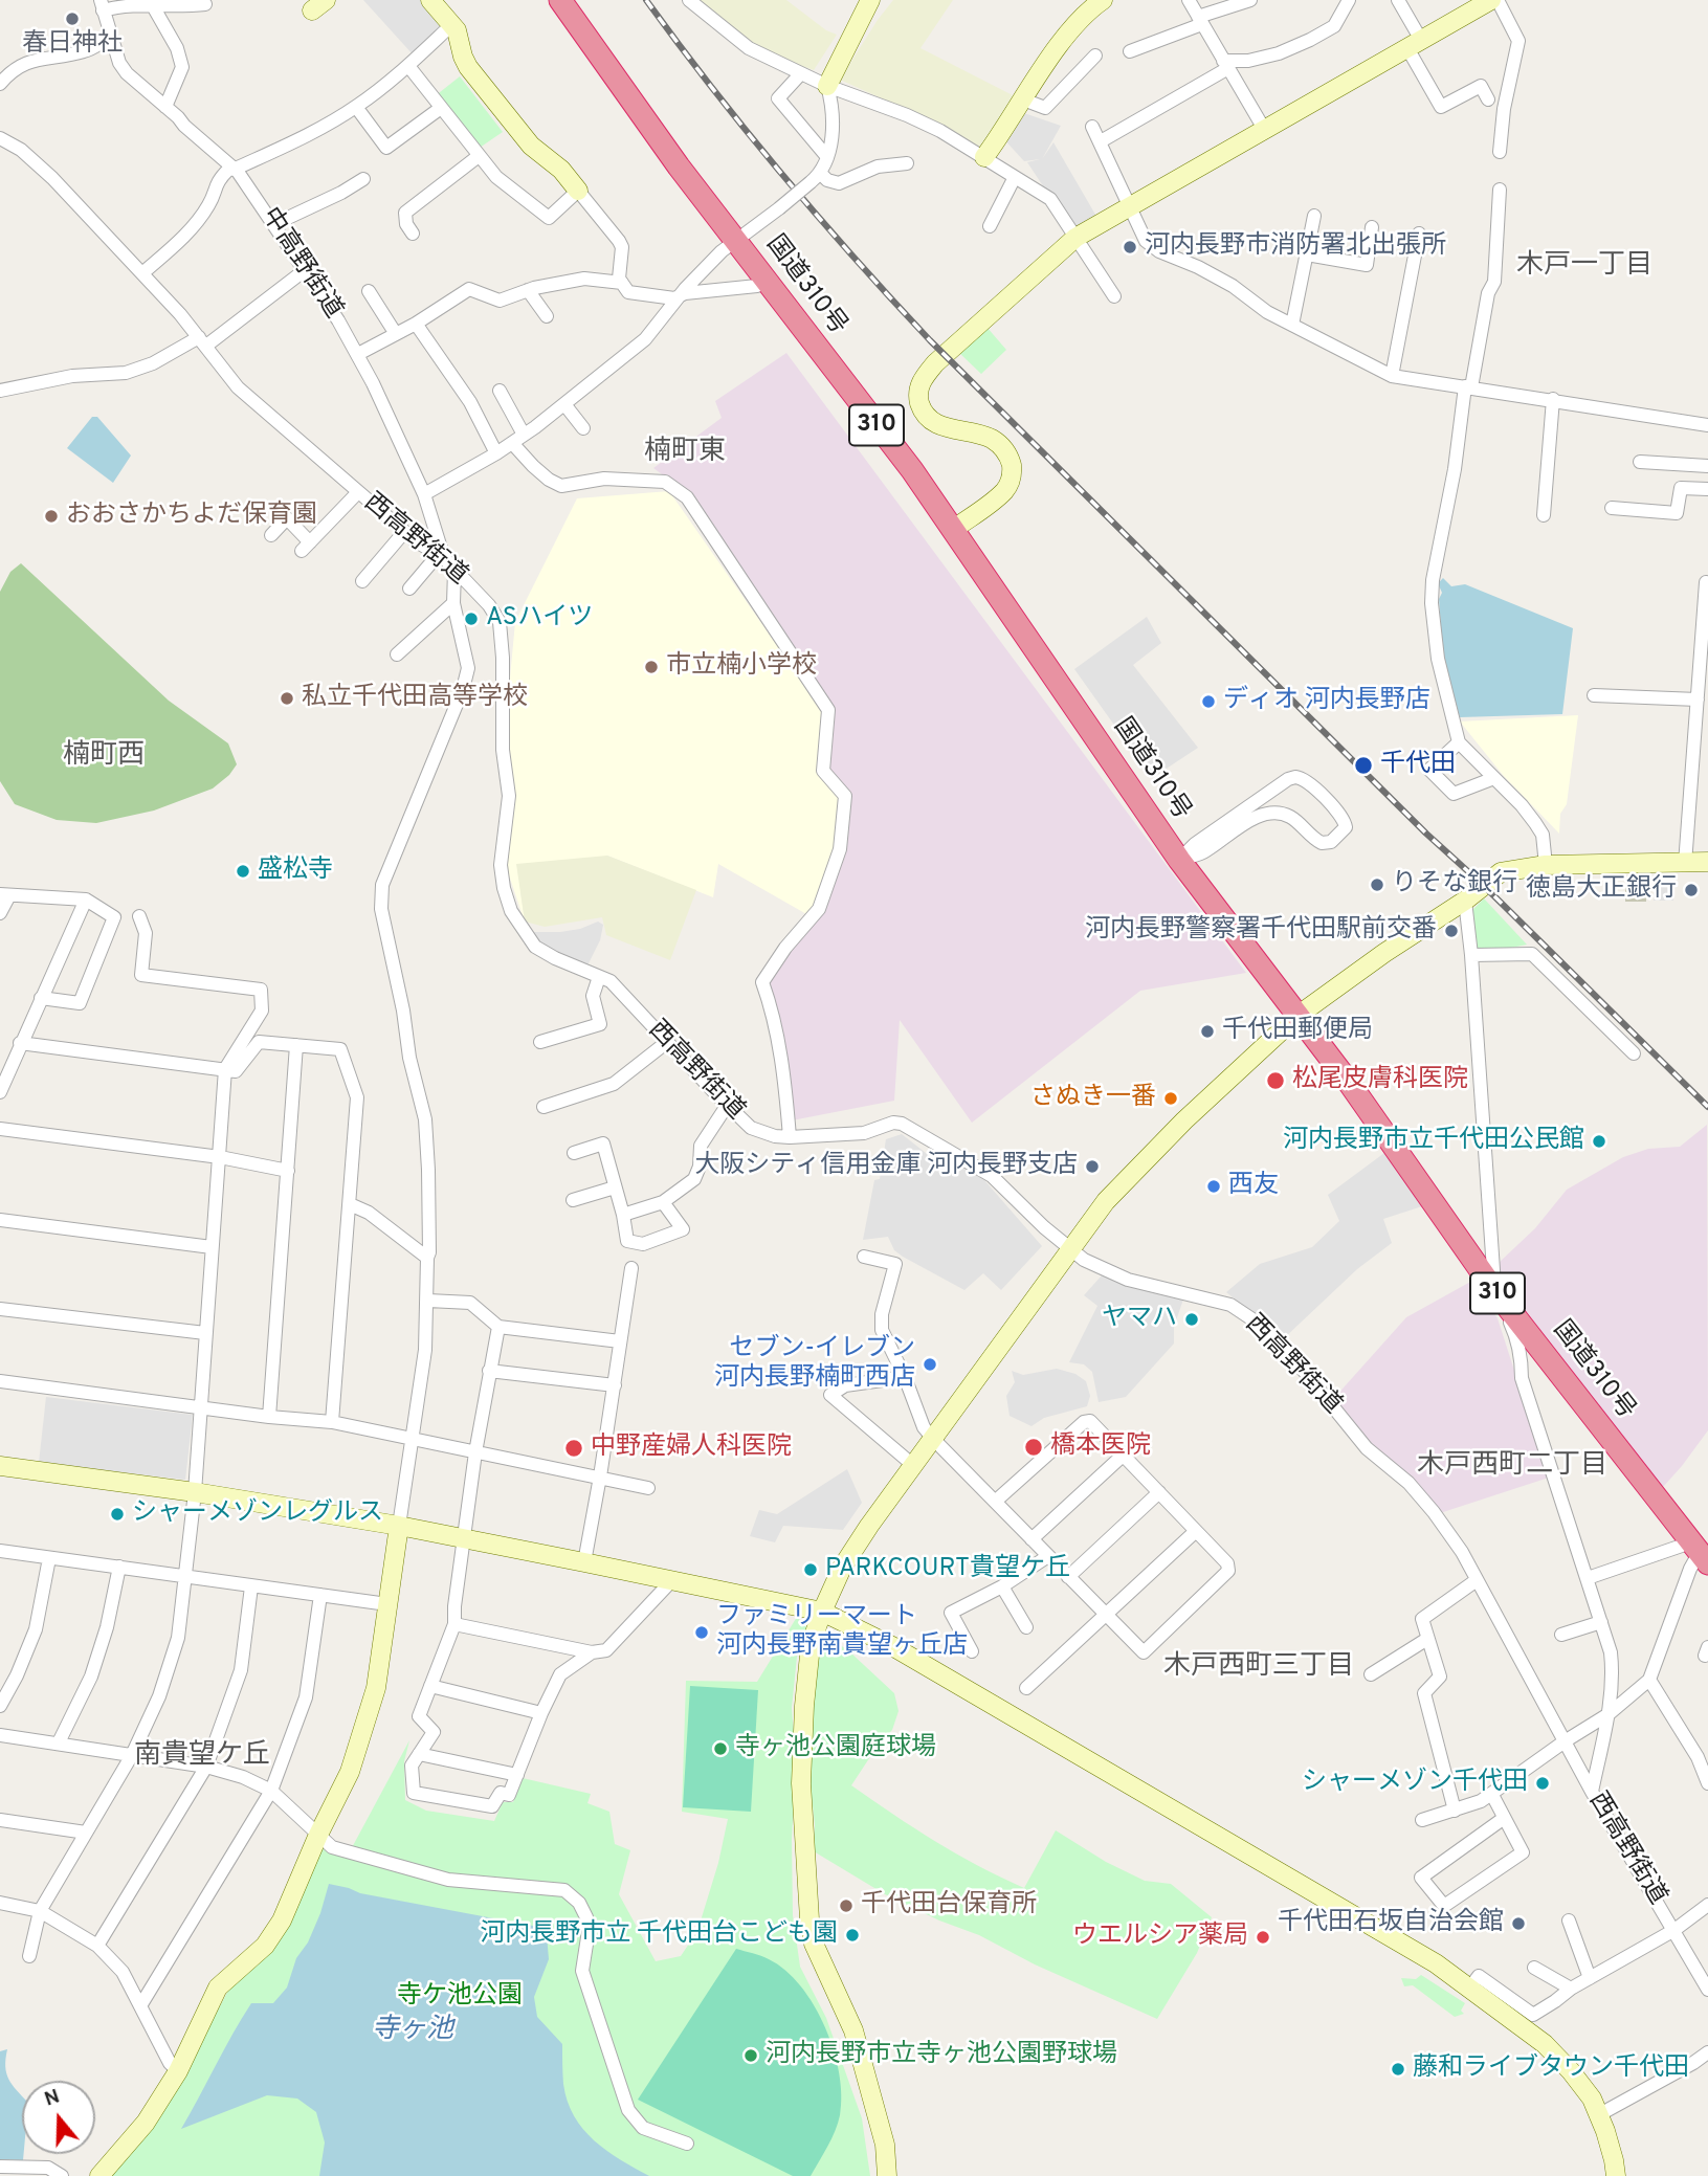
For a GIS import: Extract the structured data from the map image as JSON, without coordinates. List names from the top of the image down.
{
  "streets": {
    "highway": ["国道310号", "310"],
    "street": ["中高野街道", "西高野街道"]
  },
  "crossings": [
    ["中高野街道", "西高野街道"]
  ],
  "districts": [
    "木戸一丁目",
    "楠町東",
    "楠町西",
    "木戸西町二丁目",
    "木戸西町三丁目",
    "南貴望ケ丘"
  ],
  "water": ["寺ヶ池"],
  "parks": ["寺ケ池公園"],
  "places": [
    "春日神社",
    "河内長野市消防署北出張所",
    "おおさかちよだ保育園",
    "ASハイツ",
    "市立楠小学校",
    "私立千代田高等学校",
    "ディオ 河内長野店",
    "千代田",
    "盛松寺",
    "りそな銀行",
    "徳島大正銀行",
    "河内長野警察署千代田駅前交番",
    "千代田郵便局",
    "松尾皮膚科医院",
    "さぬき一番",
    "河内長野市立千代田公民館",
    "大阪シティ信用金庫 河内長野支店",
    "西友",
    "ヤマハ",
    "セブン-イレブン 河内長野楠町西店",
    "橋本医院",
    "中野産婦人科医院",
    "シャーメゾンレグルス",
    "PARKCOURT貴望ケ丘",
    "ファミリーマート 河内長野南貴望ヶ丘店",
    "寺ヶ池公園庭球場",
    "シャーメゾン千代田",
    "千代田台保育所",
    "千代田石坂自治会館",
    "河内長野市立 千代田台こども園",
    "ウエルシア薬局",
    "河内長野市立寺ヶ池公園野球場",
    "藤和ライブタウン千代田"
  ],
  "north": "top"
}
